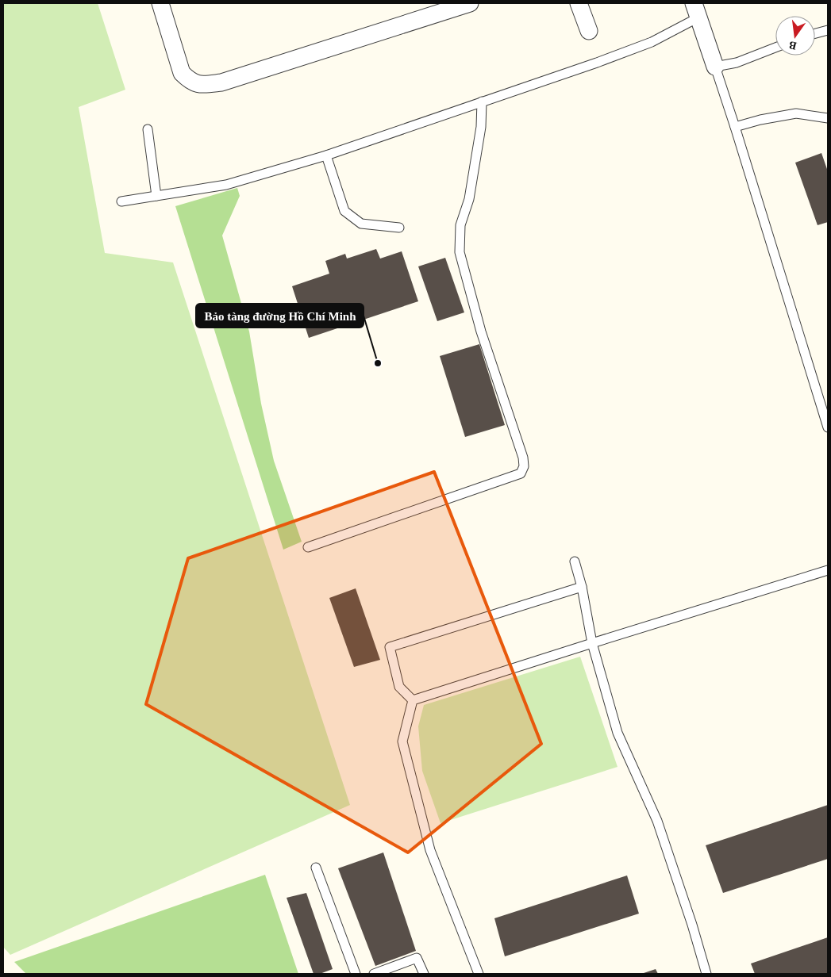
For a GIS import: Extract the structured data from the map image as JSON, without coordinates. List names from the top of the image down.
{
  "places": ["Bảo tàng đường Hồ Chí Minh"],
  "north": "bottom"
}
